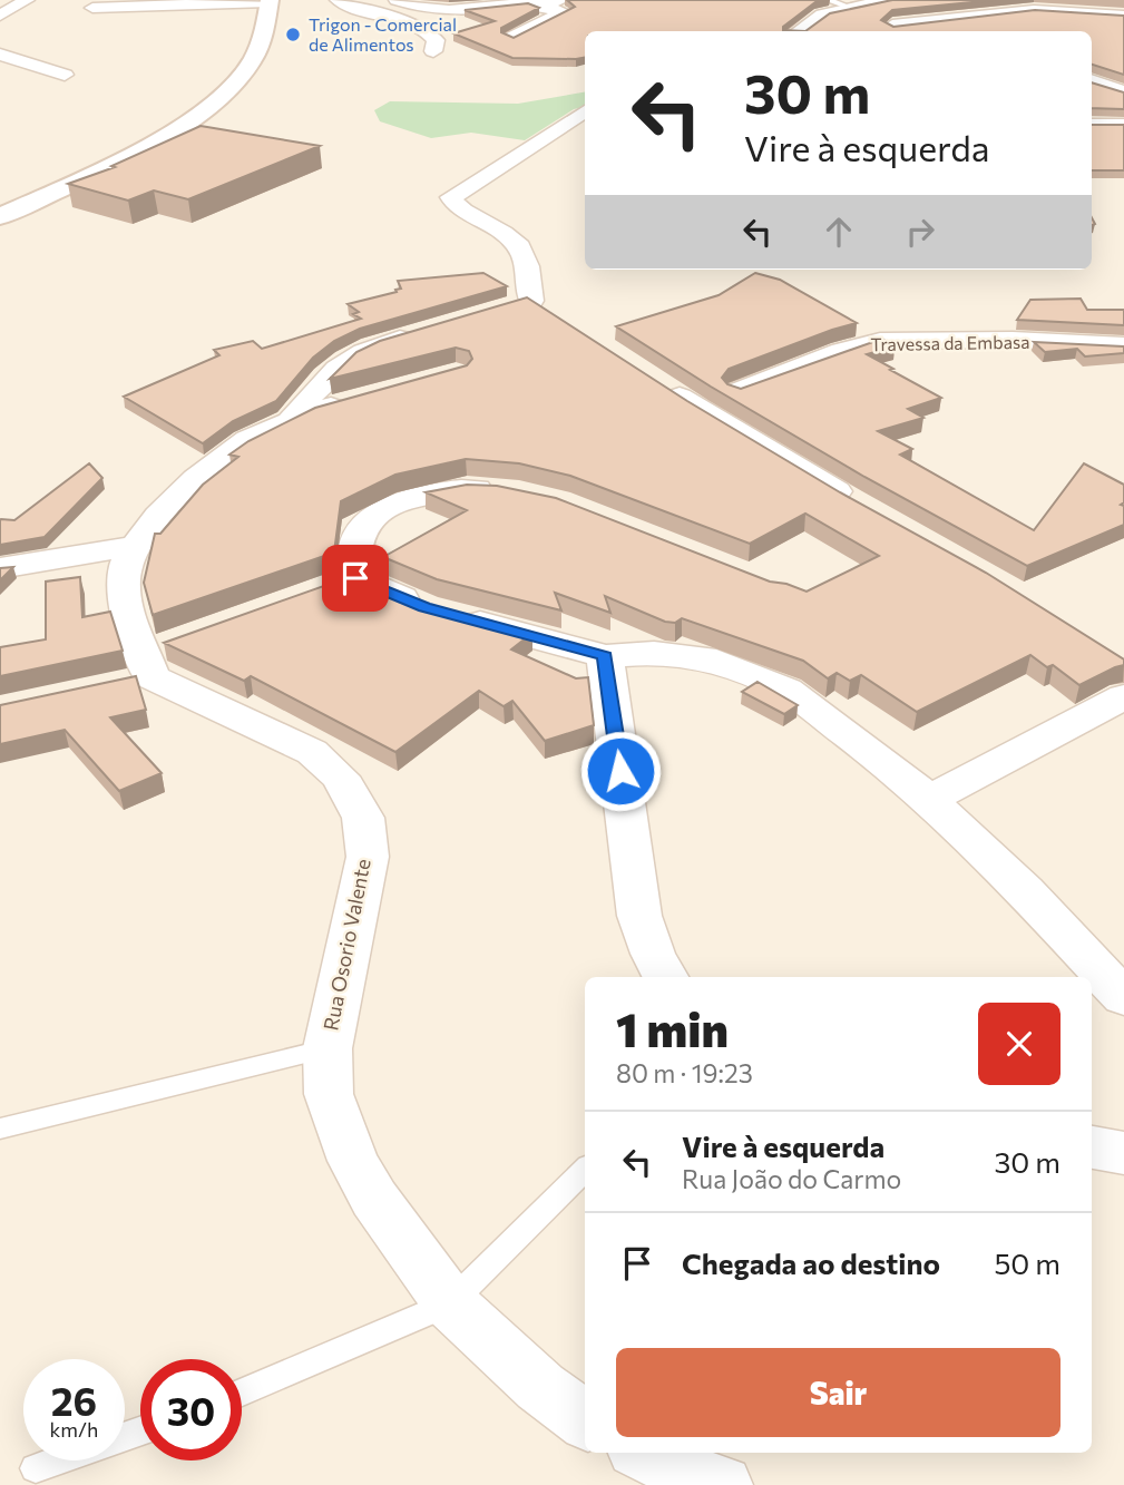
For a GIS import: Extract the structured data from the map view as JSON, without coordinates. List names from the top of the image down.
{
  "streets": {
    "street": ["Travessa da Embasa", "Rua Osorio Valente"]
  },
  "places": ["Trigon - Comercial de Alimentos"],
  "page": {
    "turn": ["30 m", "Vire à esquerda"],
    "heading": ["1 min", "80 m · 19:23"],
    "list": [
      {
        "name": "Vire à esquerda",
        "note": "Rua João do Carmo",
        "value": "30 m"
      },
      {
        "name": "Chegada ao destino",
        "value": "50 m"
      }
    ],
    "buttons": "Sair",
    "speed": "26 km/h",
    "limit": "30"
  }
}
